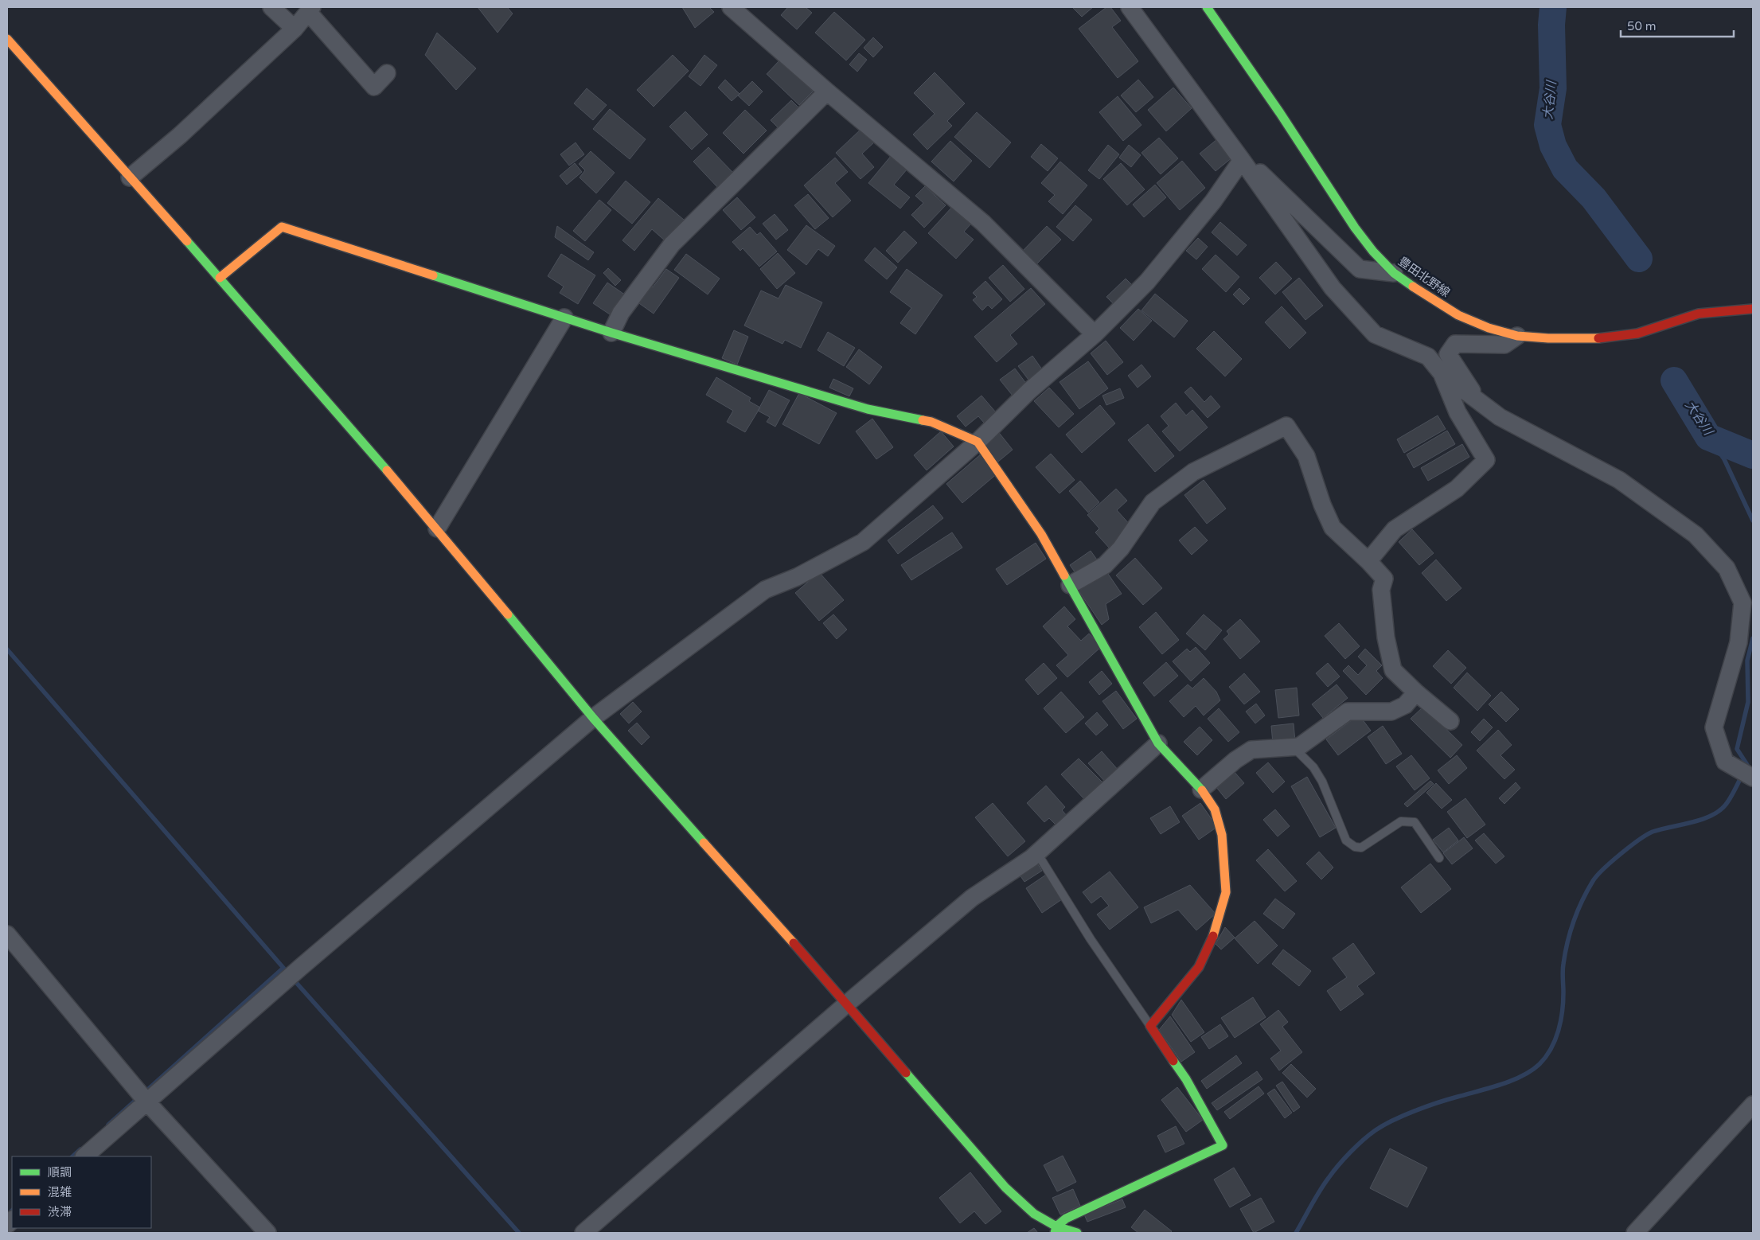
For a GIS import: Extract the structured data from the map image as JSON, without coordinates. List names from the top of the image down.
{
  "streets": {
    "street": ["豊田北野線"]
  },
  "water": ["大谷川"],
  "legend": ["順調", "混雑", "渋滞"],
  "scale_bar": "50 m"
}
